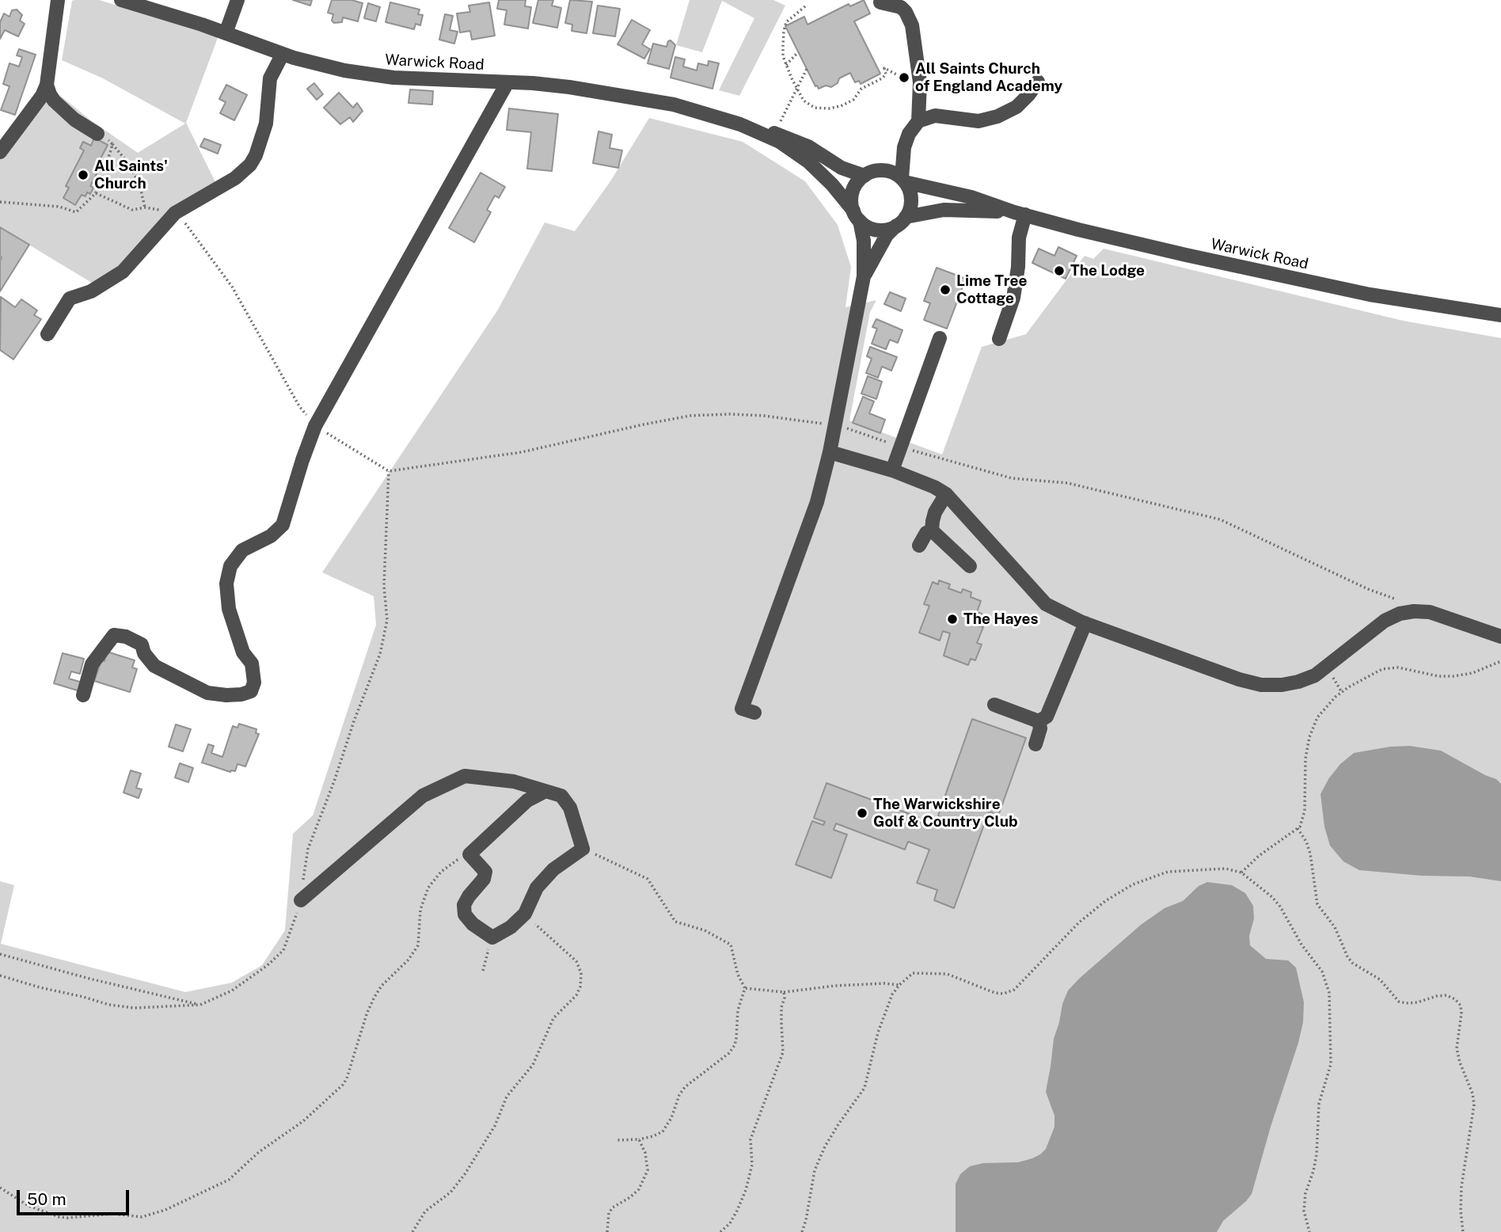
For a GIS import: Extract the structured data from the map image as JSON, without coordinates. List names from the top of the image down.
{
  "streets": {
    "street": ["Warwick Road"]
  },
  "places": [
    "All Saints Church of England Academy",
    "All Saints' Church",
    "The Lodge",
    "Lime Tree Cottage",
    "The Hayes",
    "The Warwickshire Golf & Country Club"
  ],
  "scale_bar": "50 m"
}
